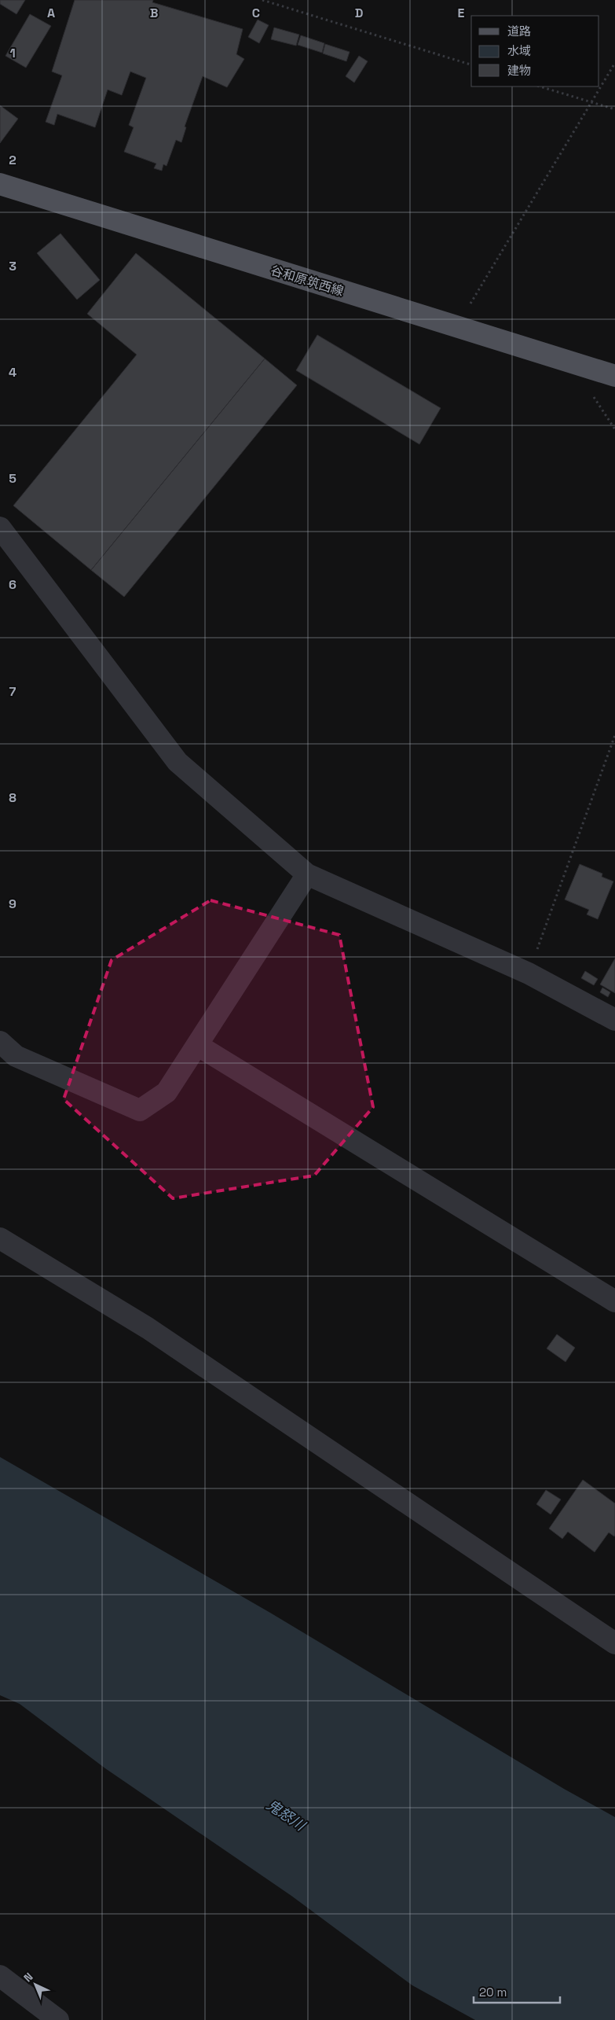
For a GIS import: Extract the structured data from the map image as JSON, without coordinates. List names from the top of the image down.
{
  "streets": {
    "main road": ["谷和原筑西線"]
  },
  "water": ["鬼怒川"],
  "legend": ["道路", "水域", "建物"],
  "scale_bar": "20 m",
  "north": "top left",
  "grid": {
    "columns": [
      "A",
      "B",
      "C",
      "D",
      "E"
    ],
    "rows": [
      "1",
      "2",
      "3",
      "4",
      "5",
      "6",
      "7",
      "8",
      "9"
    ]
  }
}
